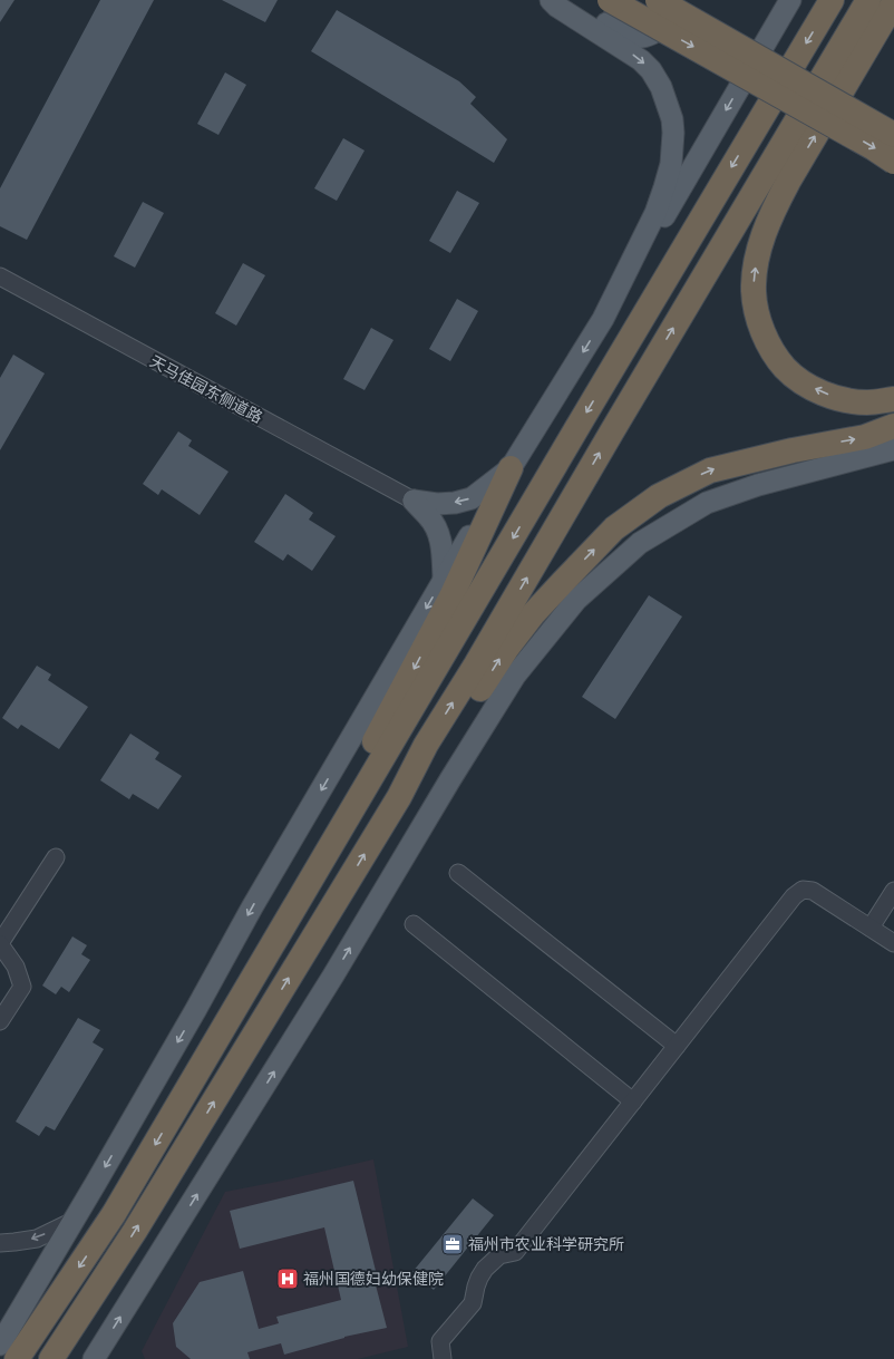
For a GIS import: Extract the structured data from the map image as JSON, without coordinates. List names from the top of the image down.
{
  "streets": {
    "street": ["天马佳园东侧道路"]
  },
  "places": {
    "office": ["福州市农业科学研究所"],
    "hospital": ["福州国德妇幼保健院"]
  }
}
